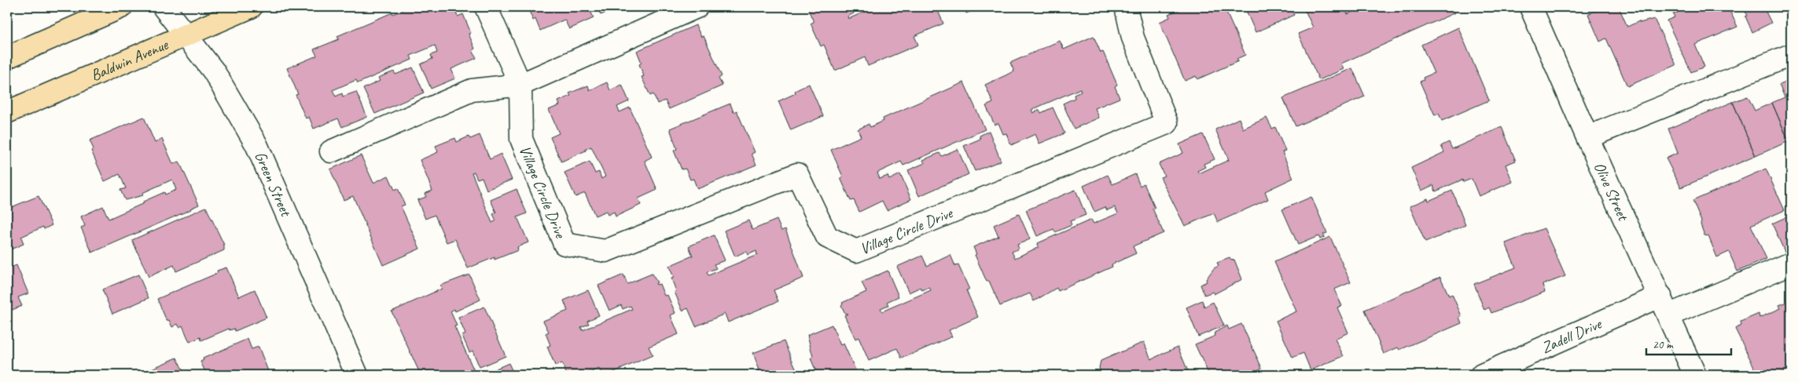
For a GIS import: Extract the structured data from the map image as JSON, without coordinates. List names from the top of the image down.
{
  "streets": {
    "main road": ["Baldwin Avenue"],
    "street": [
      "Green Street",
      "Village Circle Drive",
      "Olive Street",
      "Zadell Drive"
    ]
  },
  "crossings": [
    ["Baldwin Avenue", "Green Street"],
    ["Olive Street", "Zadell Drive"]
  ],
  "scale_bar": "20 m"
}
